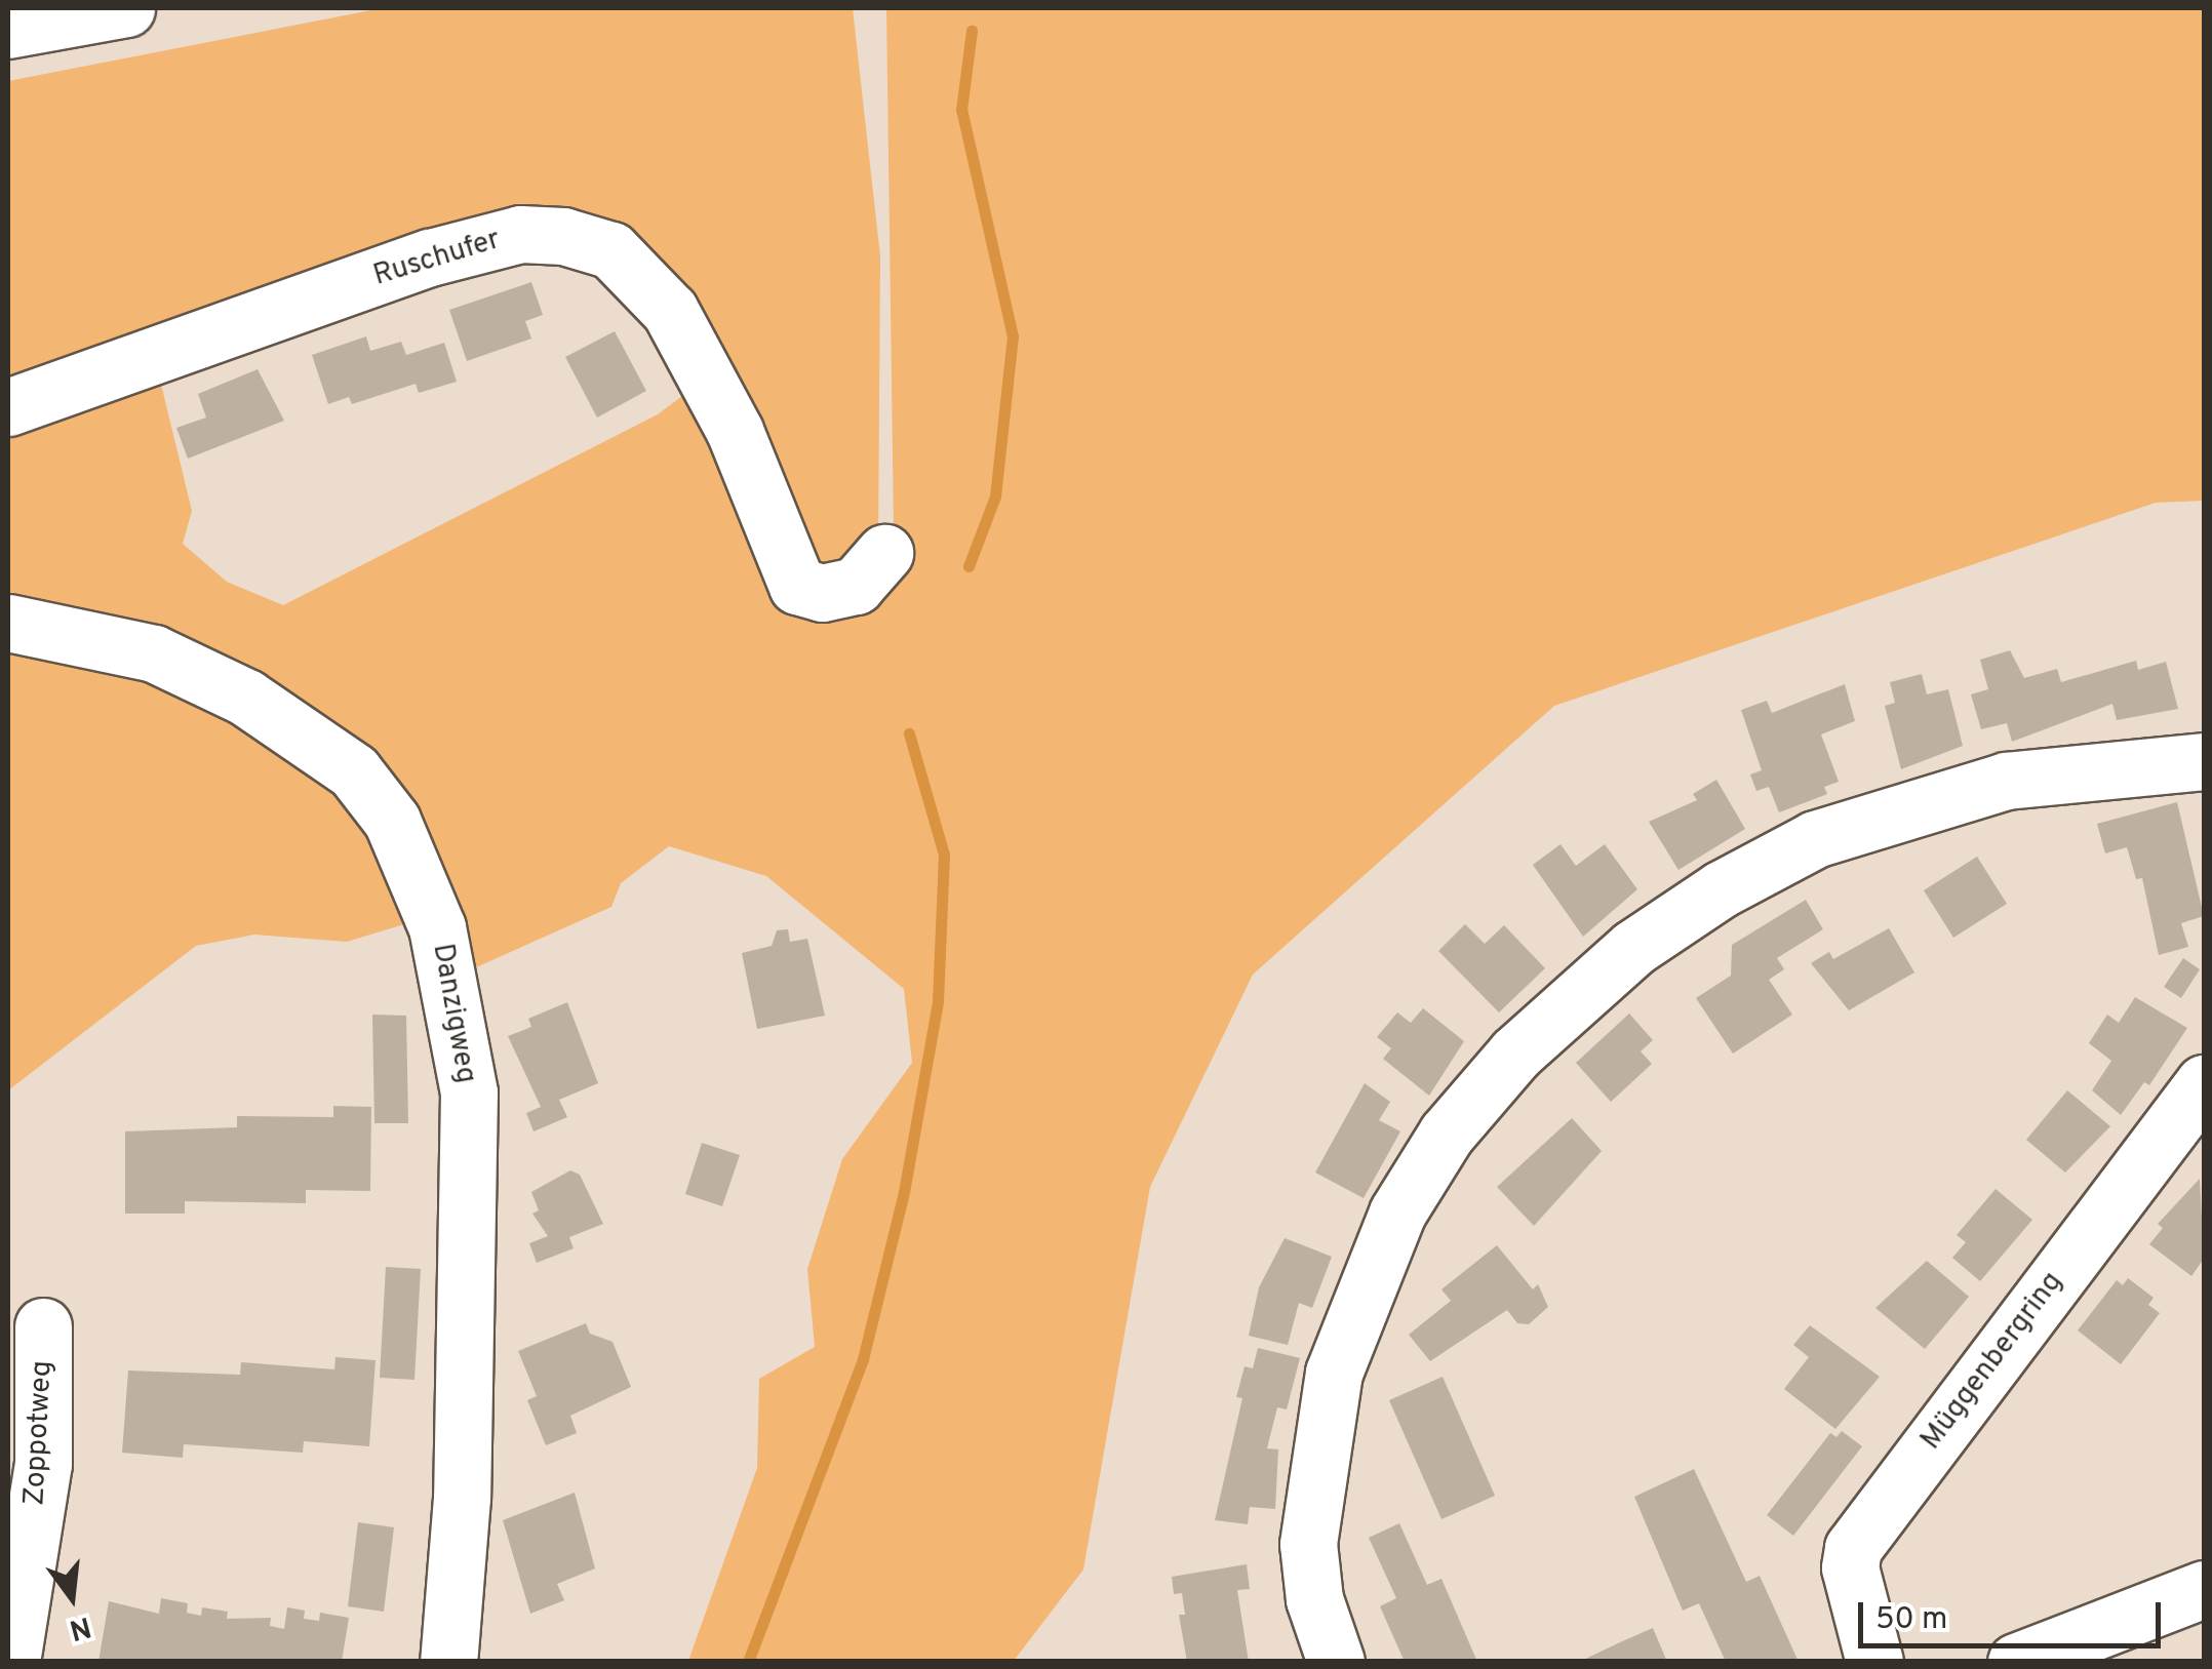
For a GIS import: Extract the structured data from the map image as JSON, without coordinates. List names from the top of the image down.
{
  "streets": {
    "main road": [
      "Ruschufer",
      "Danzigweg",
      "Müggenbergring",
      "Zoppotweg"
    ]
  },
  "scale_bar": "50 m",
  "north": "bottom"
}
